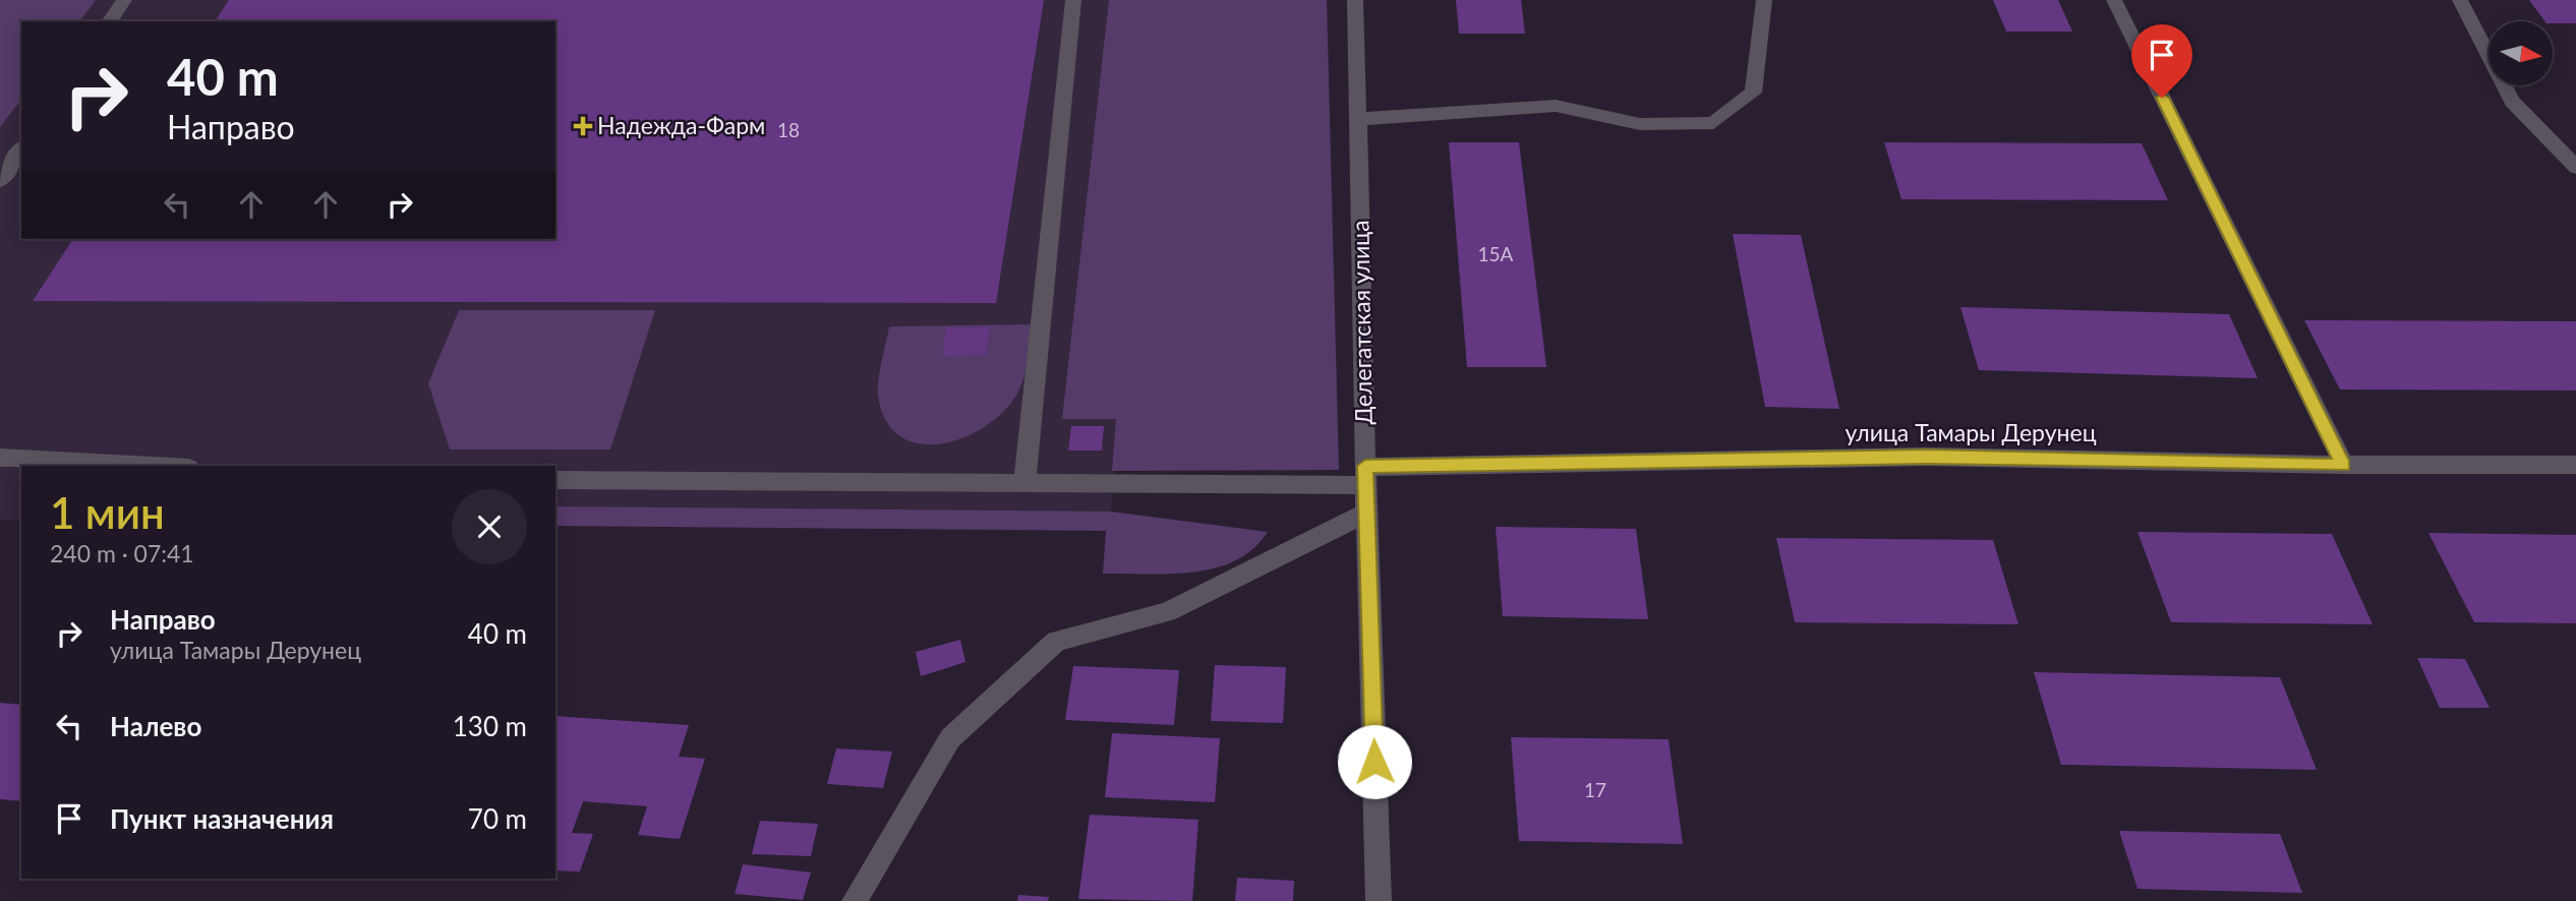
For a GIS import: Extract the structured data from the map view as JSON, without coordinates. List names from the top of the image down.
{
  "streets": {
    "street": ["Делегатская улица", "улица Тамары Дерунец"]
  },
  "crossings": [
    ["Делегатская улица", "улица Тамары Дерунец"]
  ],
  "places": {
    "health": ["Надежда-Фарм"]
  },
  "house_numbers": ["18", "15А", "17"],
  "north": "right",
  "page": {
    "turn": ["40 m", "Направо"],
    "heading": ["1 мин", "240 m · 07:41"],
    "list": [
      {
        "name": "Направо",
        "note": "улица Тамары Дерунец",
        "value": "40 m"
      },
      {
        "name": "Налево",
        "value": "130 m"
      },
      {
        "name": "Пункт назначения",
        "value": "70 m"
      }
    ]
  }
}
